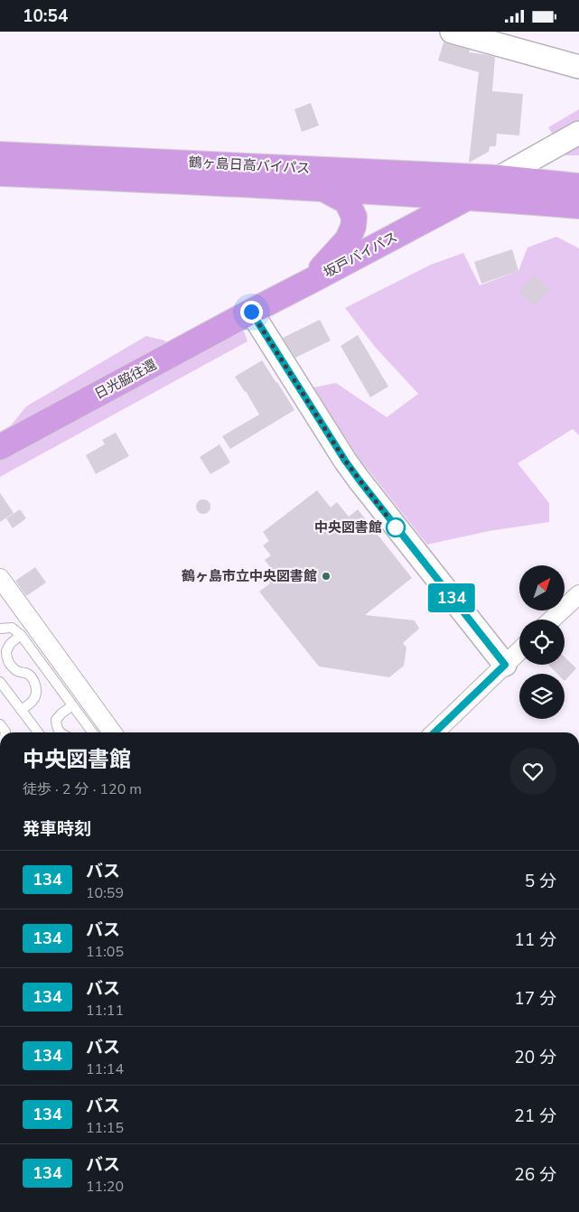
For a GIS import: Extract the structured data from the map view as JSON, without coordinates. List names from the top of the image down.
{
  "streets": {
    "highway": ["鶴ヶ島日高バイパス", "坂戸バイパス", "日光脇往還"]
  },
  "crossings": [
    ["鶴ヶ島日高バイパス", "坂戸バイパス"],
    ["坂戸バイパス", "日光脇往還"]
  ],
  "places": ["中央図書館", "鶴ヶ島市立中央図書館"],
  "lines": ["bus line 134"],
  "north": "top right",
  "page": {
    "status": "10:54",
    "on_map": "134",
    "heading": [
      ["中央図書館", "徒歩 · 2 分 · 120 m"],
      "発車時刻"
    ],
    "list": [
      {
        "mark": "134",
        "name": "バス",
        "note": "10:59",
        "value": "5 分"
      },
      {
        "mark": "134",
        "name": "バス",
        "note": "11:05",
        "value": "11 分"
      },
      {
        "mark": "134",
        "name": "バス",
        "note": "11:11",
        "value": "17 分"
      },
      {
        "mark": "134",
        "name": "バス",
        "note": "11:14",
        "value": "20 分"
      },
      {
        "mark": "134",
        "name": "バス",
        "note": "11:15",
        "value": "21 分"
      },
      {
        "mark": "134",
        "name": "バス",
        "note": "11:20",
        "value": "26 分"
      }
    ]
  }
}
